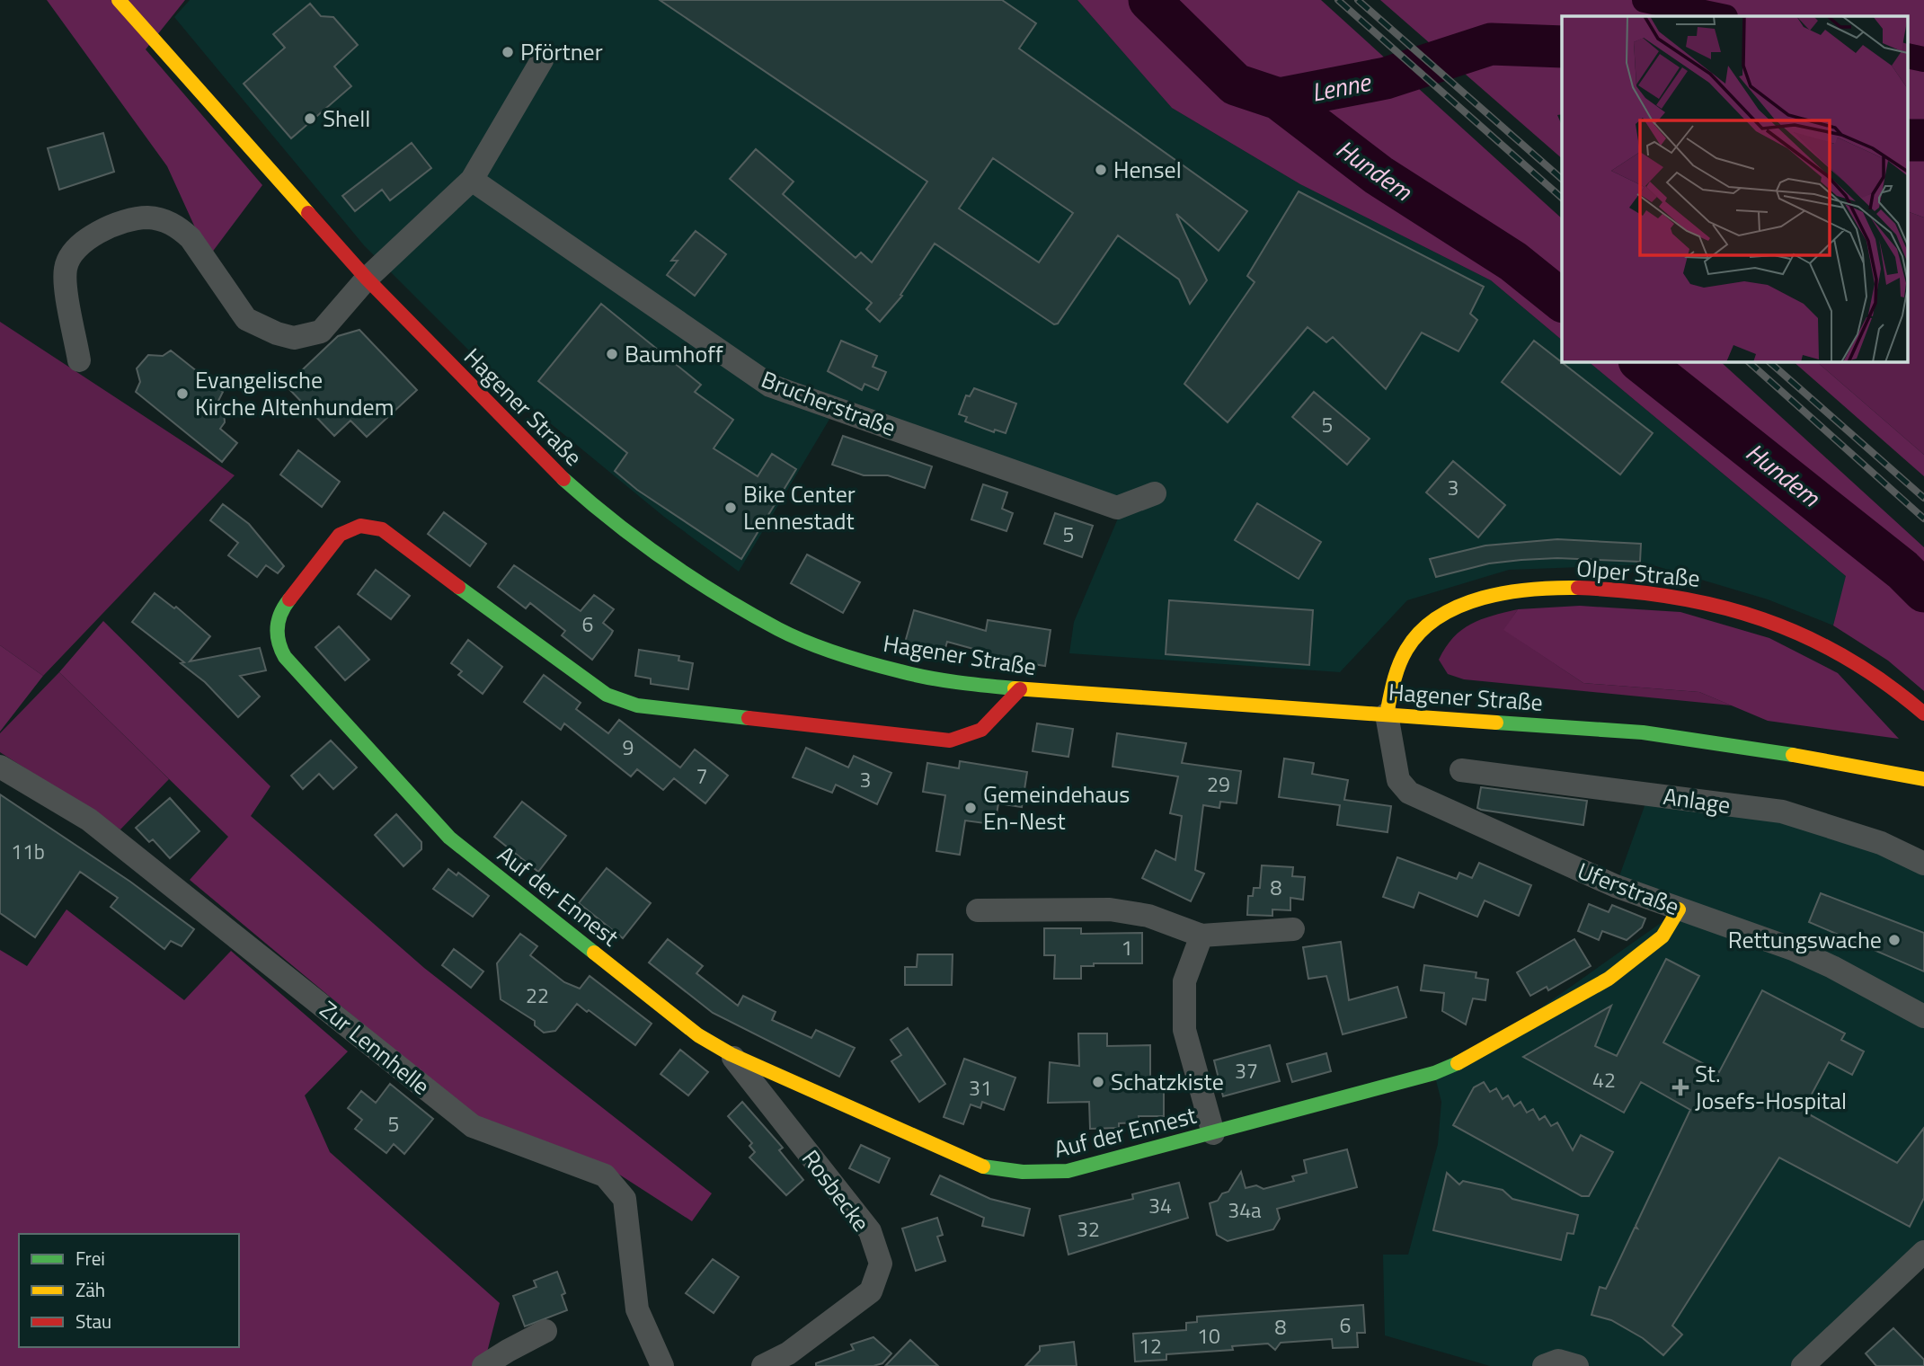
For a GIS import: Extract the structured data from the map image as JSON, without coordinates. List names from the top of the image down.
{
  "streets": {
    "main road": ["Hagener Straße", "Olper Straße", "Auf der Ennest"],
    "street": [
      "Brucherstraße",
      "Anlage",
      "Uferstraße",
      "Zur Lennhelle",
      "Rosbecke"
    ]
  },
  "crossings": [
    ["Hagener Straße", "Olper Straße"],
    ["Hagener Straße", "Uferstraße"],
    ["Hagener Straße", "Auf der Ennest"],
    ["Olper Straße", "Uferstraße"],
    ["Uferstraße", "Auf der Ennest"],
    ["Auf der Ennest", "Rosbecke"]
  ],
  "water": ["Lenne", "Hundem"],
  "places": {
    "other": [
      "Pförtner",
      "Shell",
      "Hensel",
      "Baumhoff",
      "Evangelische Kirche Altenhundem",
      "Bike Center Lennestadt",
      "Gemeindehaus En-Nest",
      "Rettungswache",
      "Schatzkiste"
    ],
    "health": ["St. Josefs-Hospital"]
  },
  "house_numbers": [
    "5",
    "3",
    "5",
    "6",
    "9",
    "7",
    "3",
    "29",
    "11b",
    "8",
    "1",
    "22",
    "37",
    "42",
    "31",
    "5",
    "34",
    "34a",
    "32",
    "6",
    "8",
    "10",
    "12"
  ],
  "legend": ["Frei", "Zäh", "Stau"]
}
